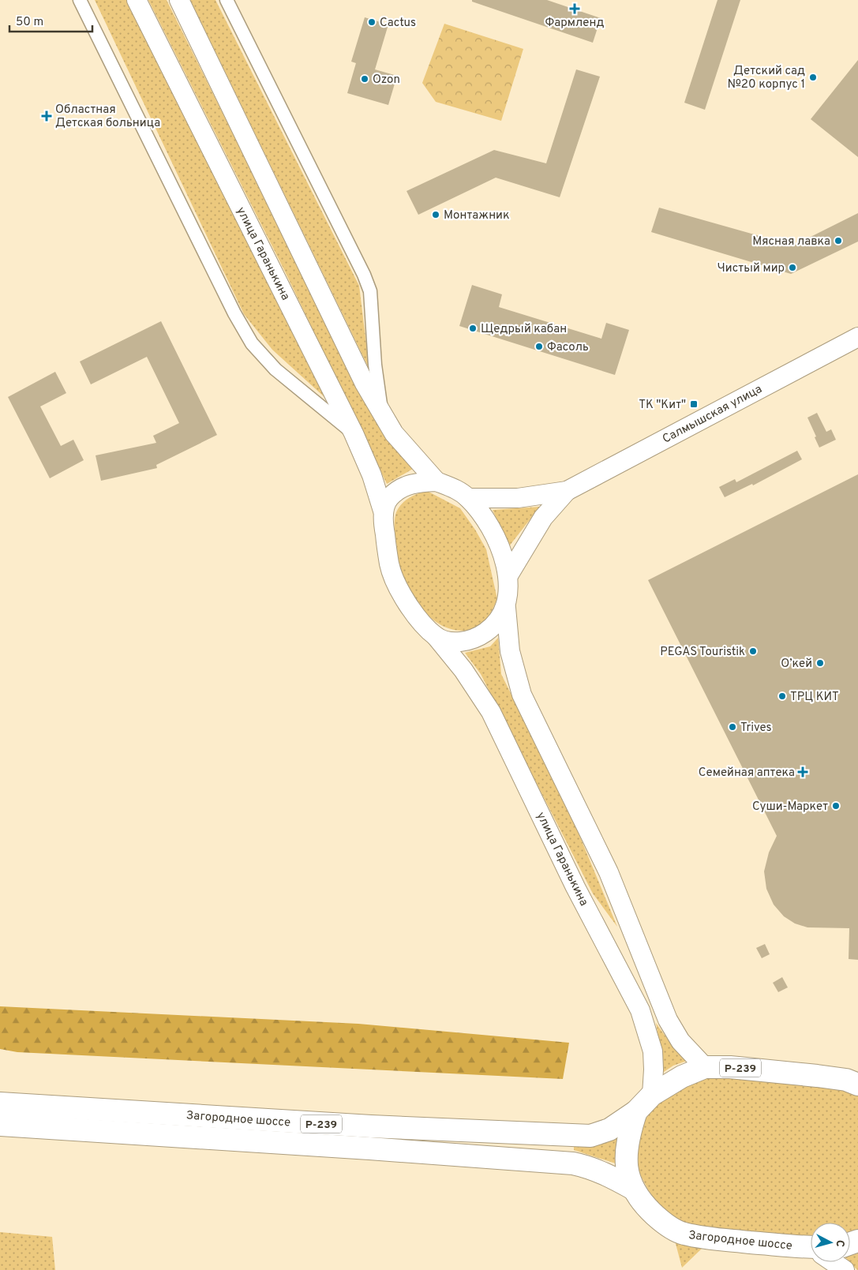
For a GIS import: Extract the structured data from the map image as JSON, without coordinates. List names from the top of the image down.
{
  "streets": {
    "highway": ["Р-239", "Загородное шоссе"],
    "main road": ["улица Гаранькина", "Салмышская улица"]
  },
  "crossings": [
    ["улица Гаранькина", "Загородное шоссе"]
  ],
  "places": {
    "health": ["Фармленд", "Областная Детская больница", "Семейная аптека"],
    "other": [
      "Cactus",
      "Детский сад №20 корпус 1",
      "Ozon",
      "Монтажник",
      "Мясная лавка",
      "Чистый мир",
      "Щедрый кабан",
      "Фасоль",
      "PEGAS Touristik",
      "О’кей",
      "ТРЦ КИТ",
      "Trives",
      "Суши-Маркет"
    ],
    "transit": ["ТК \"Кит\""]
  },
  "scale_bar": "50 m",
  "north": "right"
}
